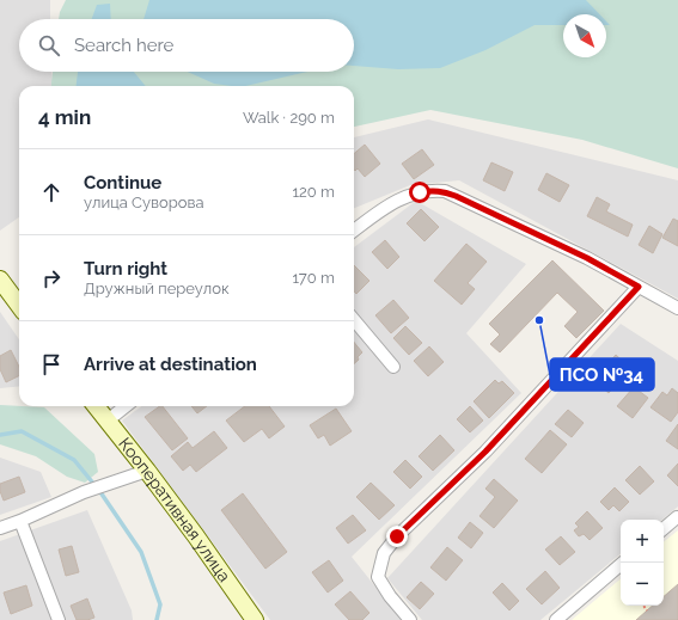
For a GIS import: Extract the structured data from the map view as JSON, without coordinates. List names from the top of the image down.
{
  "streets": {
    "street": ["Кооперативная улица"]
  },
  "places": ["ПСО №34"],
  "north": "bottom right",
  "page": {
    "search": "Search here",
    "heading": ["4 min", "Walk · 290 m"],
    "list": [
      ["Continue", "улица Суворова", "120 m"],
      ["Turn right", "Дружный переулок", "170 m"],
      "Arrive at destination"
    ],
    "map_buttons": ["+", "−"]
  }
}
